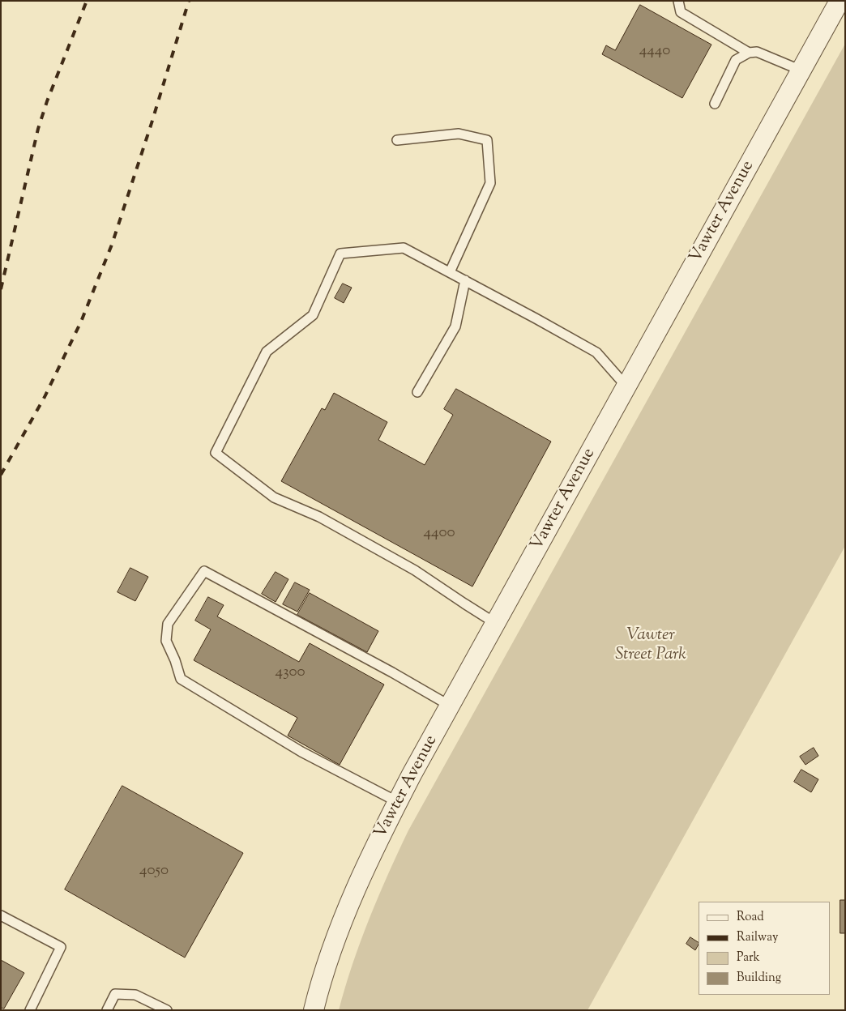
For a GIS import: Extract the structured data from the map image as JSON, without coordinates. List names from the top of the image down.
{
  "streets": {
    "street": ["Vawter Avenue"]
  },
  "parks": ["Vawter Street Park"],
  "house_numbers": [
    "4440",
    "4400",
    "4300",
    "4050"
  ],
  "legend": [
    "Road",
    "Railway",
    "Park",
    "Building"
  ]
}
